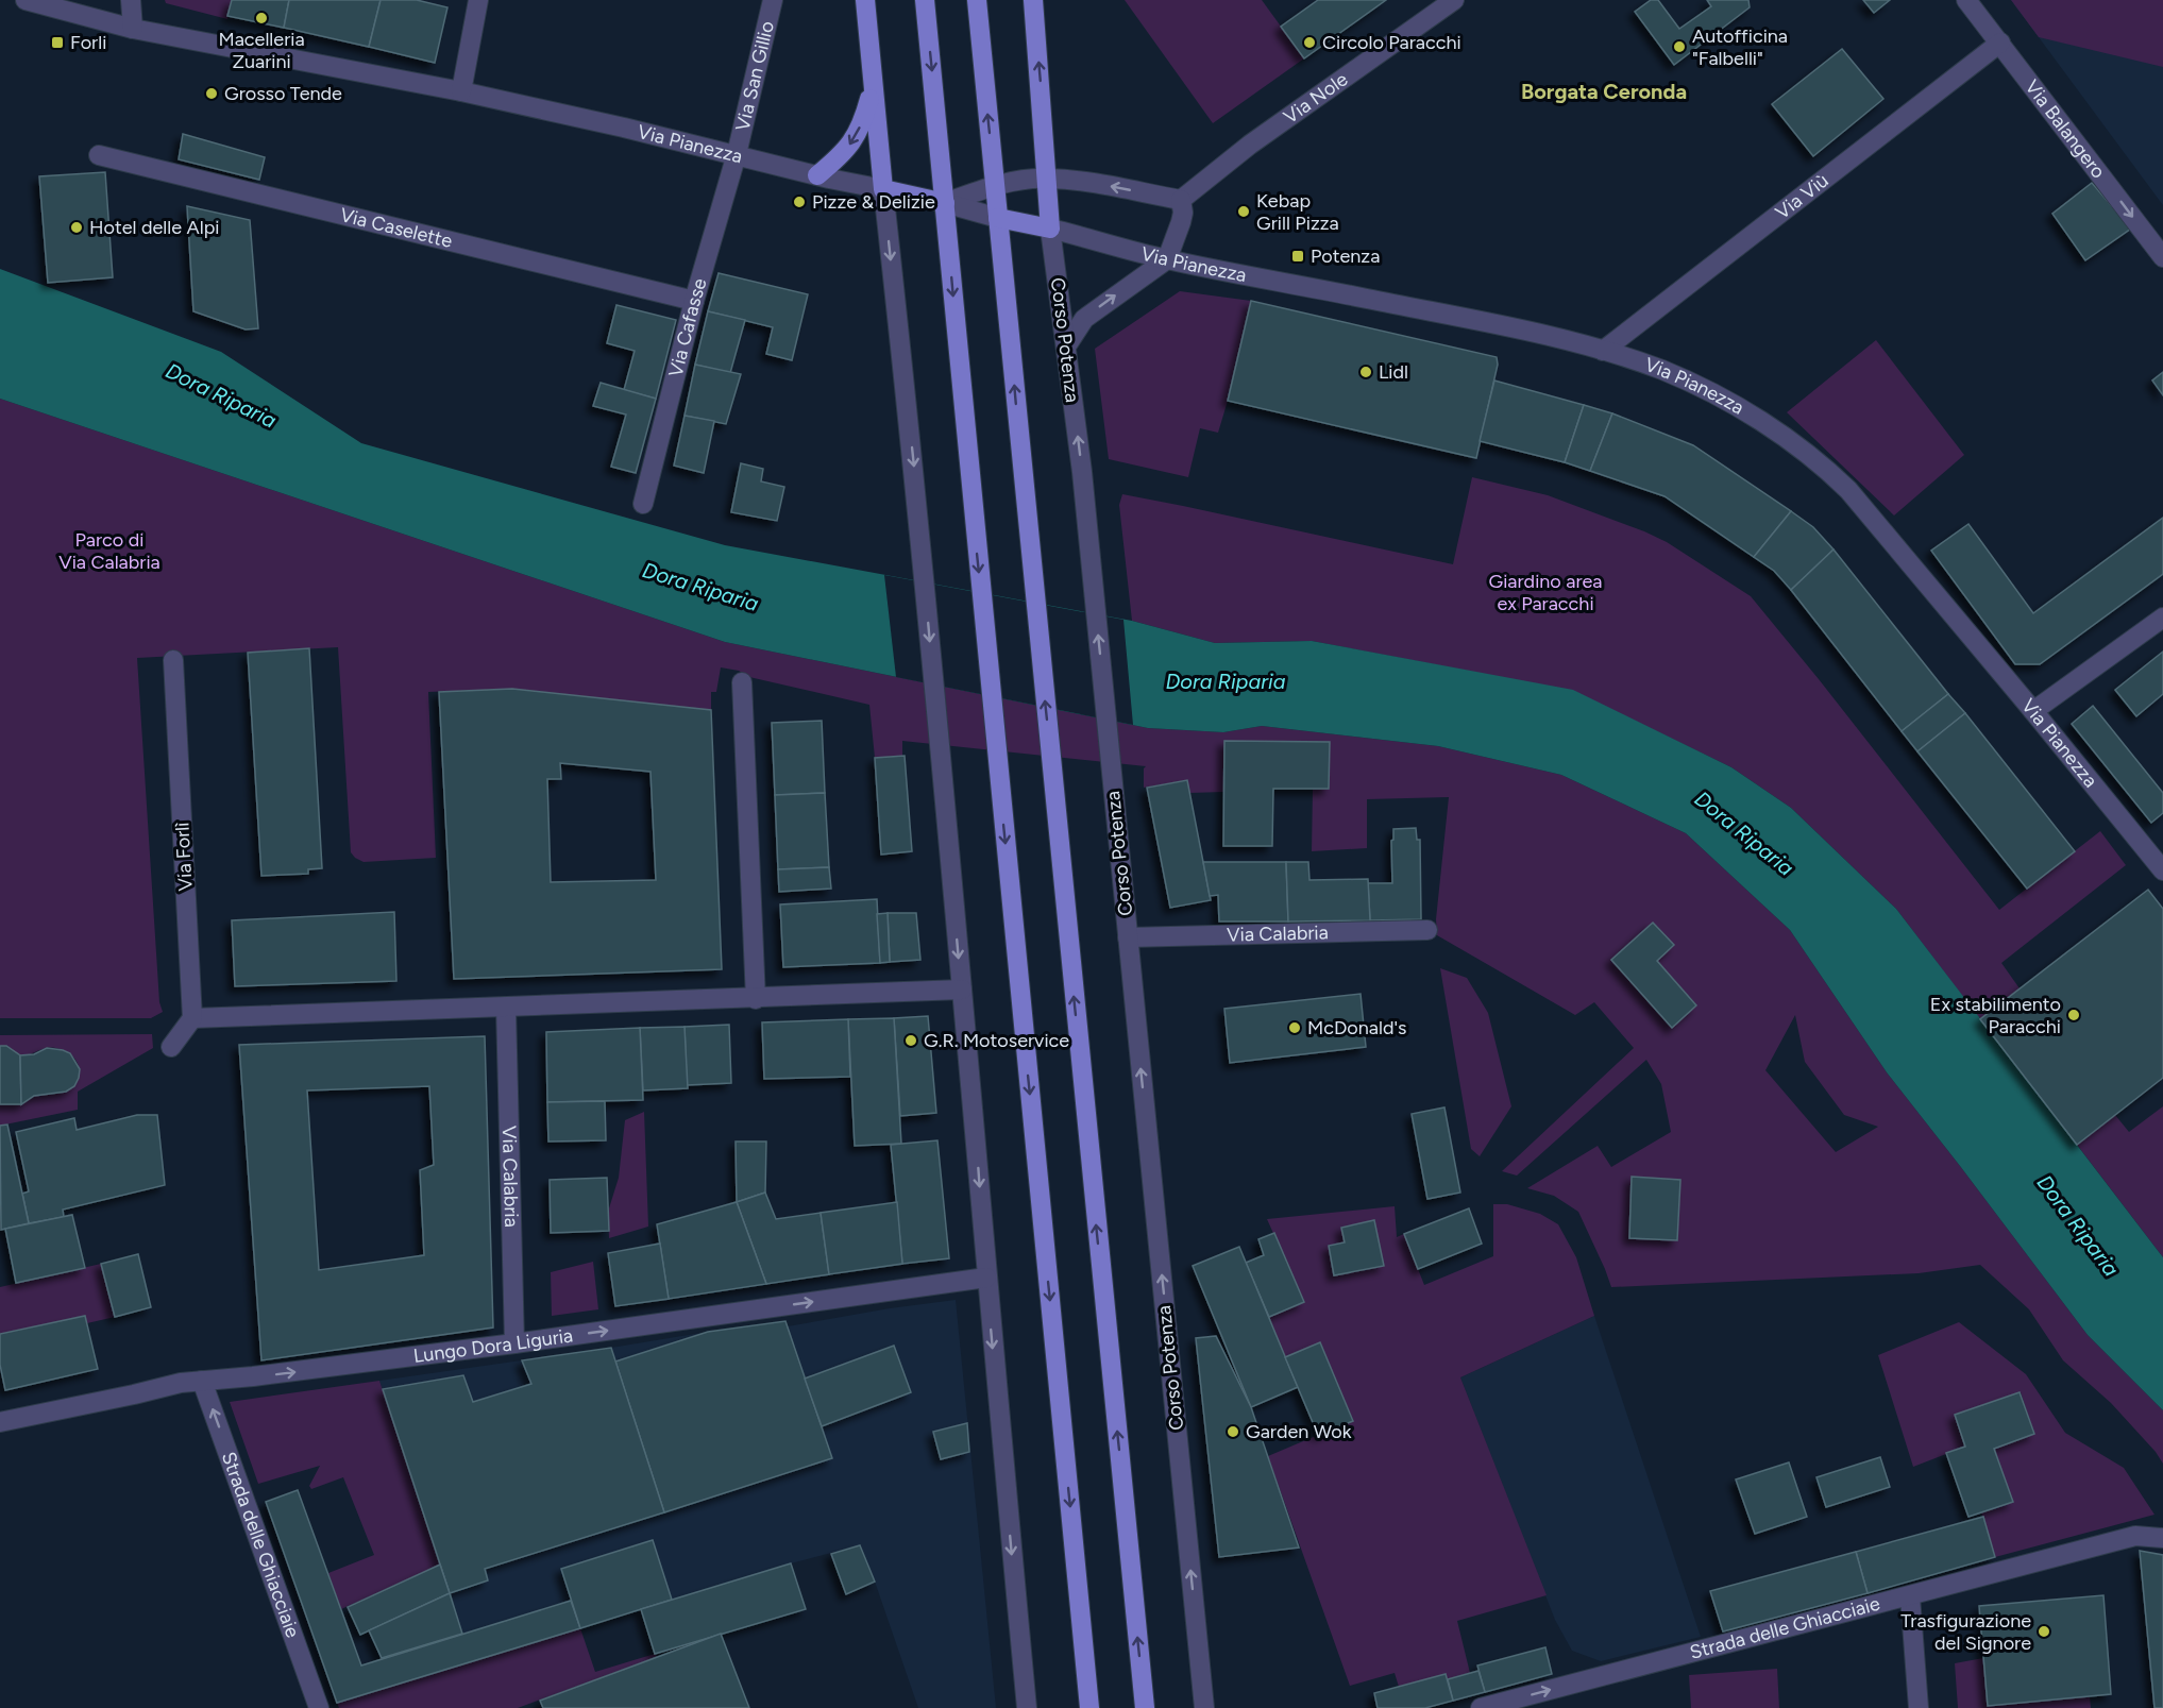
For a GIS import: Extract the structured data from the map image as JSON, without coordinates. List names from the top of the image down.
{
  "streets": {
    "main road": ["Via Pianezza", "Corso Potenza"],
    "street": [
      "Via San Gillio",
      "Via Nole",
      "Via Balangero",
      "Via Viù",
      "Via Caselette",
      "Via Cafasse",
      "Via Forlì",
      "Via Calabria",
      "Lungo Dora Liguria",
      "Strada delle Ghiacciaie"
    ]
  },
  "crossings": [
    ["Via San Gillio", "Via Pianezza"],
    ["Via San Gillio", "Via Cafasse"],
    ["Via Balangero", "Via Viù"],
    ["Via Pianezza", "Via Viù"],
    ["Via Pianezza", "Via Cafasse"],
    ["Via Pianezza", "Corso Potenza"],
    ["Via Caselette", "Via Cafasse"],
    ["Corso Potenza", "Via Calabria"],
    ["Via Calabria", "Lungo Dora Liguria"],
    ["Lungo Dora Liguria", "Strada delle Ghiacciaie"]
  ],
  "one_way": ["Via Balangero", "Lungo Dora Liguria"],
  "districts": ["Borgata Ceronda"],
  "water": ["Dora Riparia"],
  "parks": ["Parco di Via Calabria", "Giardino area ex Paracchi"],
  "places": {
    "other": [
      "Macelleria Zuarini",
      "Circolo Paracchi",
      "Autofficina \"Falbelli\"",
      "Grosso Tende",
      "Pizze & Delizie",
      "Kebap Grill Pizza",
      "Hotel delle Alpi",
      "Lidl",
      "Ex stabilimento Paracchi",
      "McDonald's",
      "G.R. Motoservice",
      "Garden Wok",
      "Trasfigurazione del Signore"
    ],
    "transit": ["Forli", "Potenza"]
  }
}
